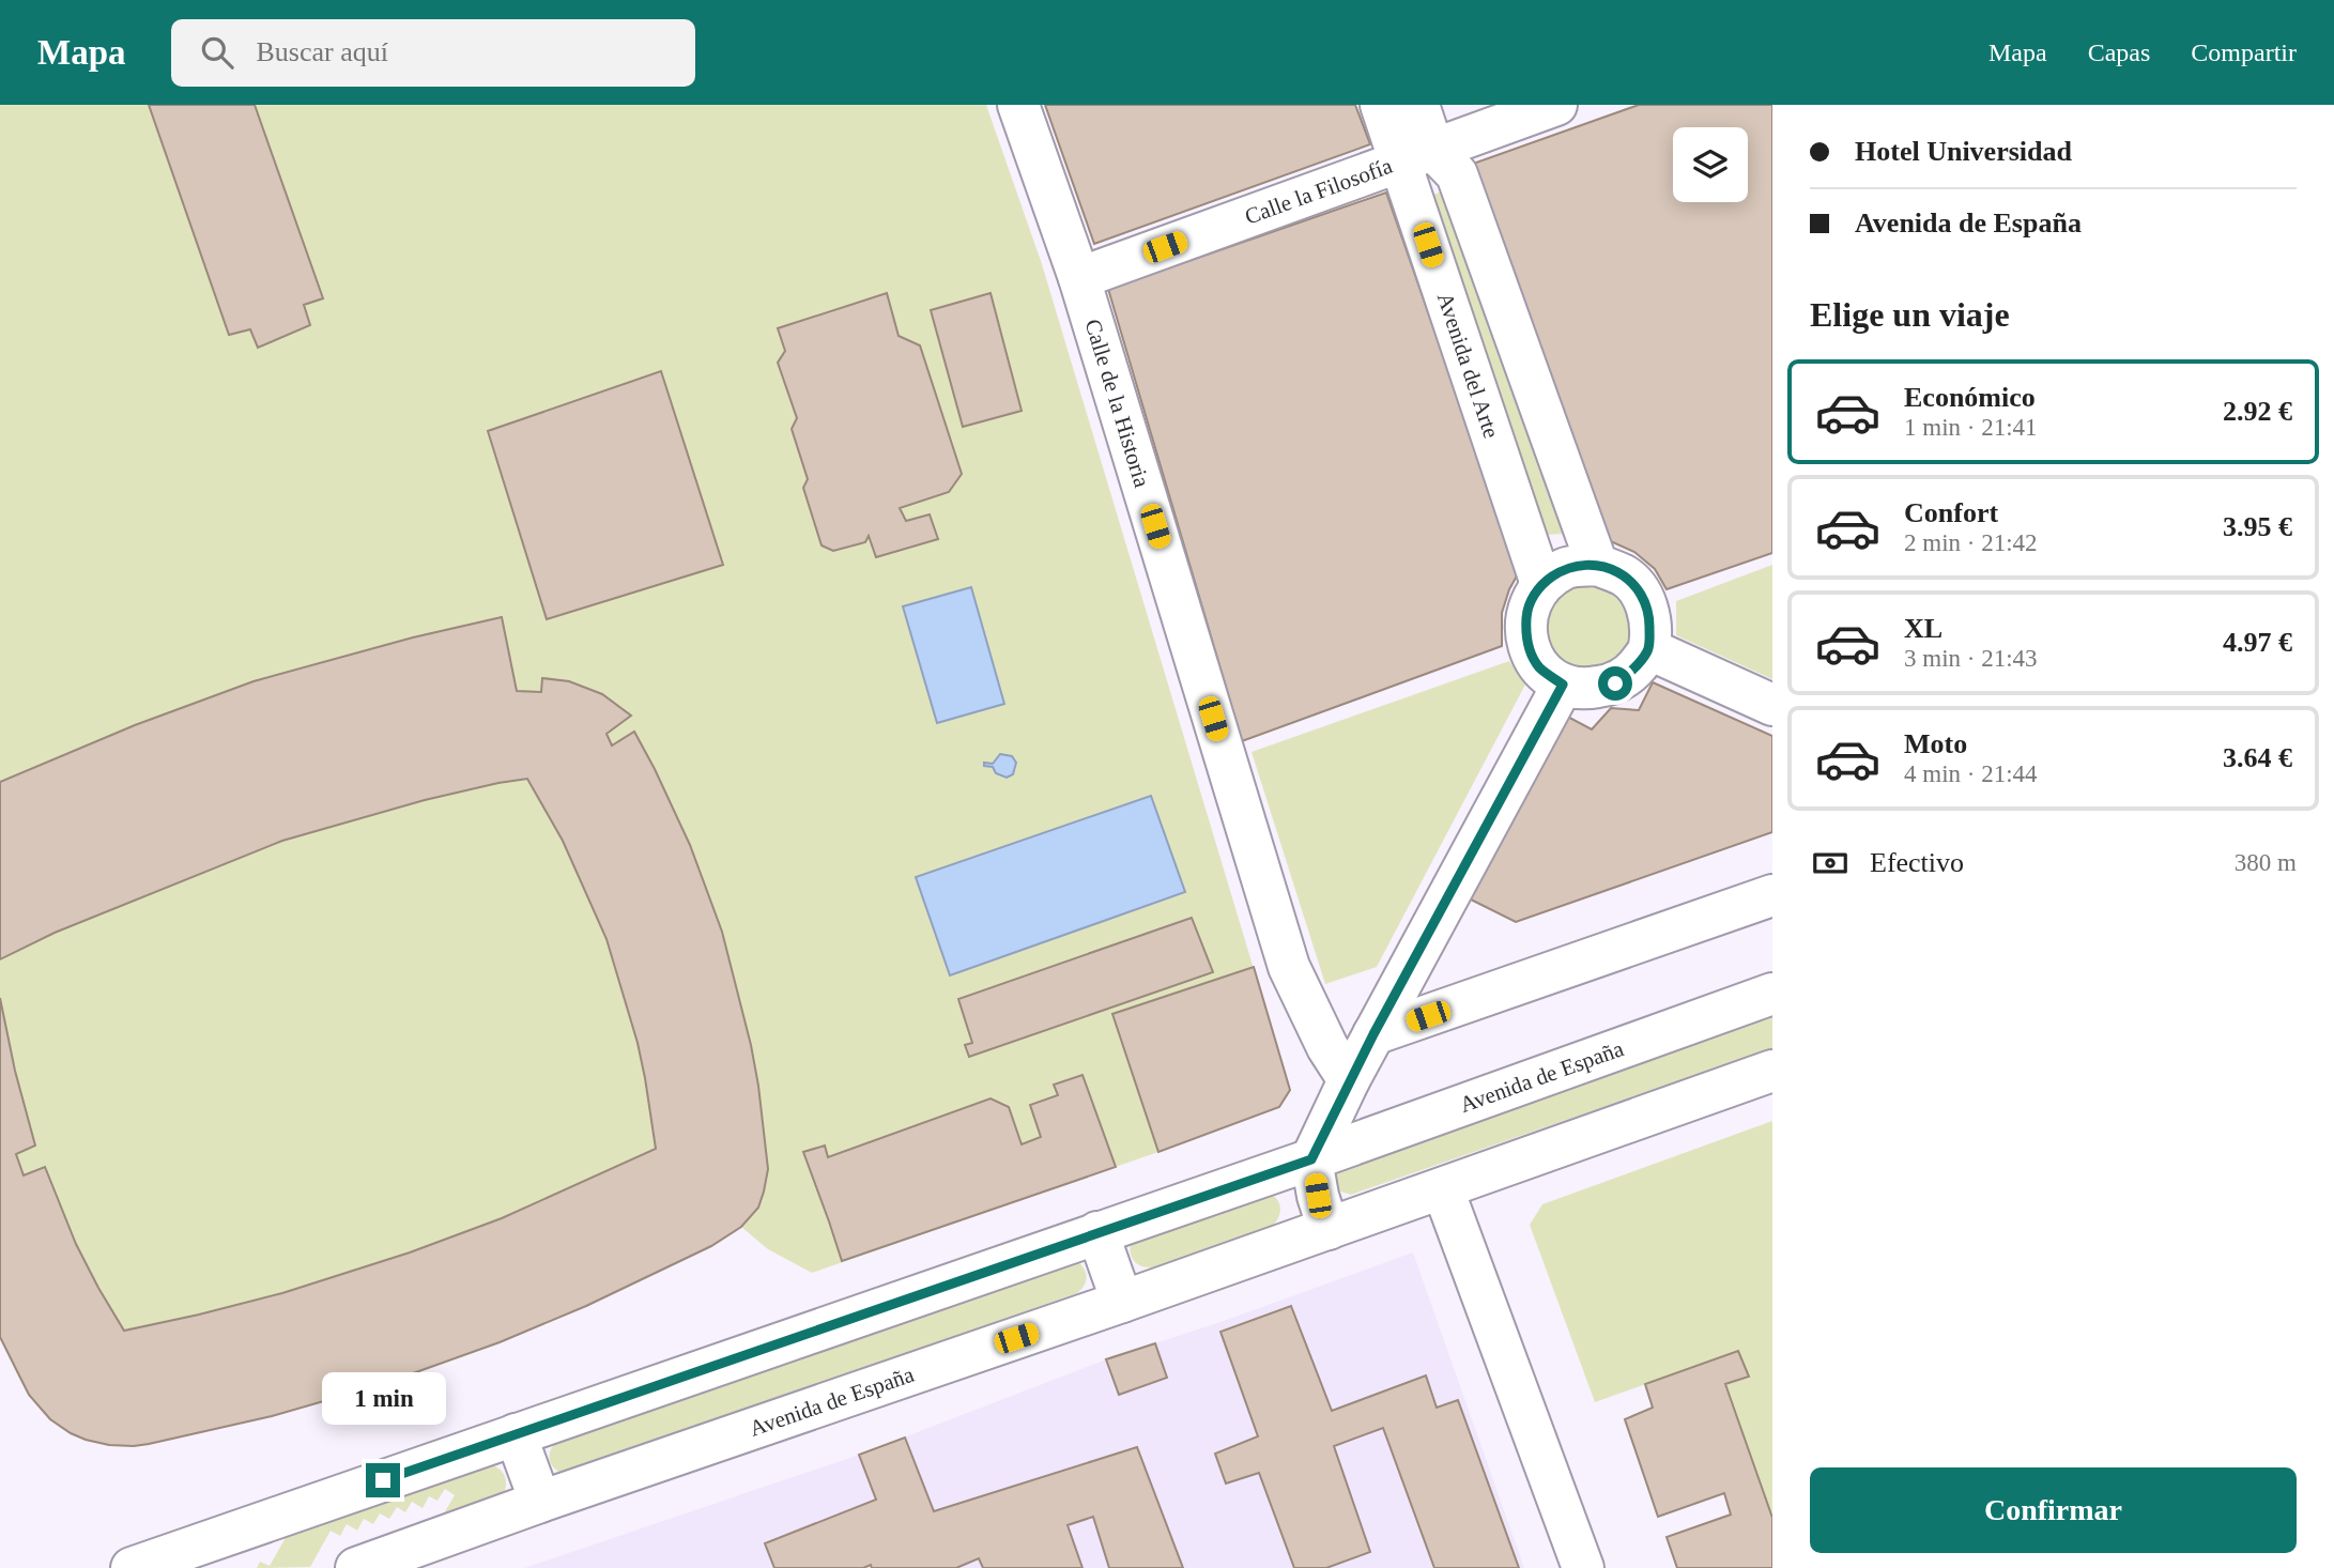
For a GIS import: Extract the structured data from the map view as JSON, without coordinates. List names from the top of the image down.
{
  "streets": {
    "street": [
      "Calle la Filosofía",
      "Avenida del Arte",
      "Calle de la Historia",
      "Avenida de España"
    ]
  },
  "crossings": [
    ["Calle la Filosofía", "Avenida del Arte"],
    ["Calle la Filosofía", "Calle de la Historia"]
  ],
  "page": {
    "header": "Mapa",
    "search": "Buscar aquí",
    "nav": ["Mapa", "Capas", "Compartir"],
    "banner": ["Hotel Universidad", "Avenida de España"],
    "heading": "Elige un viaje",
    "list": [
      {
        "name": "Económico",
        "note": "1 min · 21:41",
        "value": "2.92 €"
      },
      {
        "name": "Confort",
        "note": "2 min · 21:42",
        "value": "3.95 €"
      },
      {
        "name": "XL",
        "note": "3 min · 21:43",
        "value": "4.97 €"
      },
      {
        "name": "Moto",
        "note": "4 min · 21:44",
        "value": "3.64 €"
      }
    ],
    "pay": ["Efectivo", "380 m"],
    "bubble": "1 min",
    "buttons": "Confirmar"
  }
}
